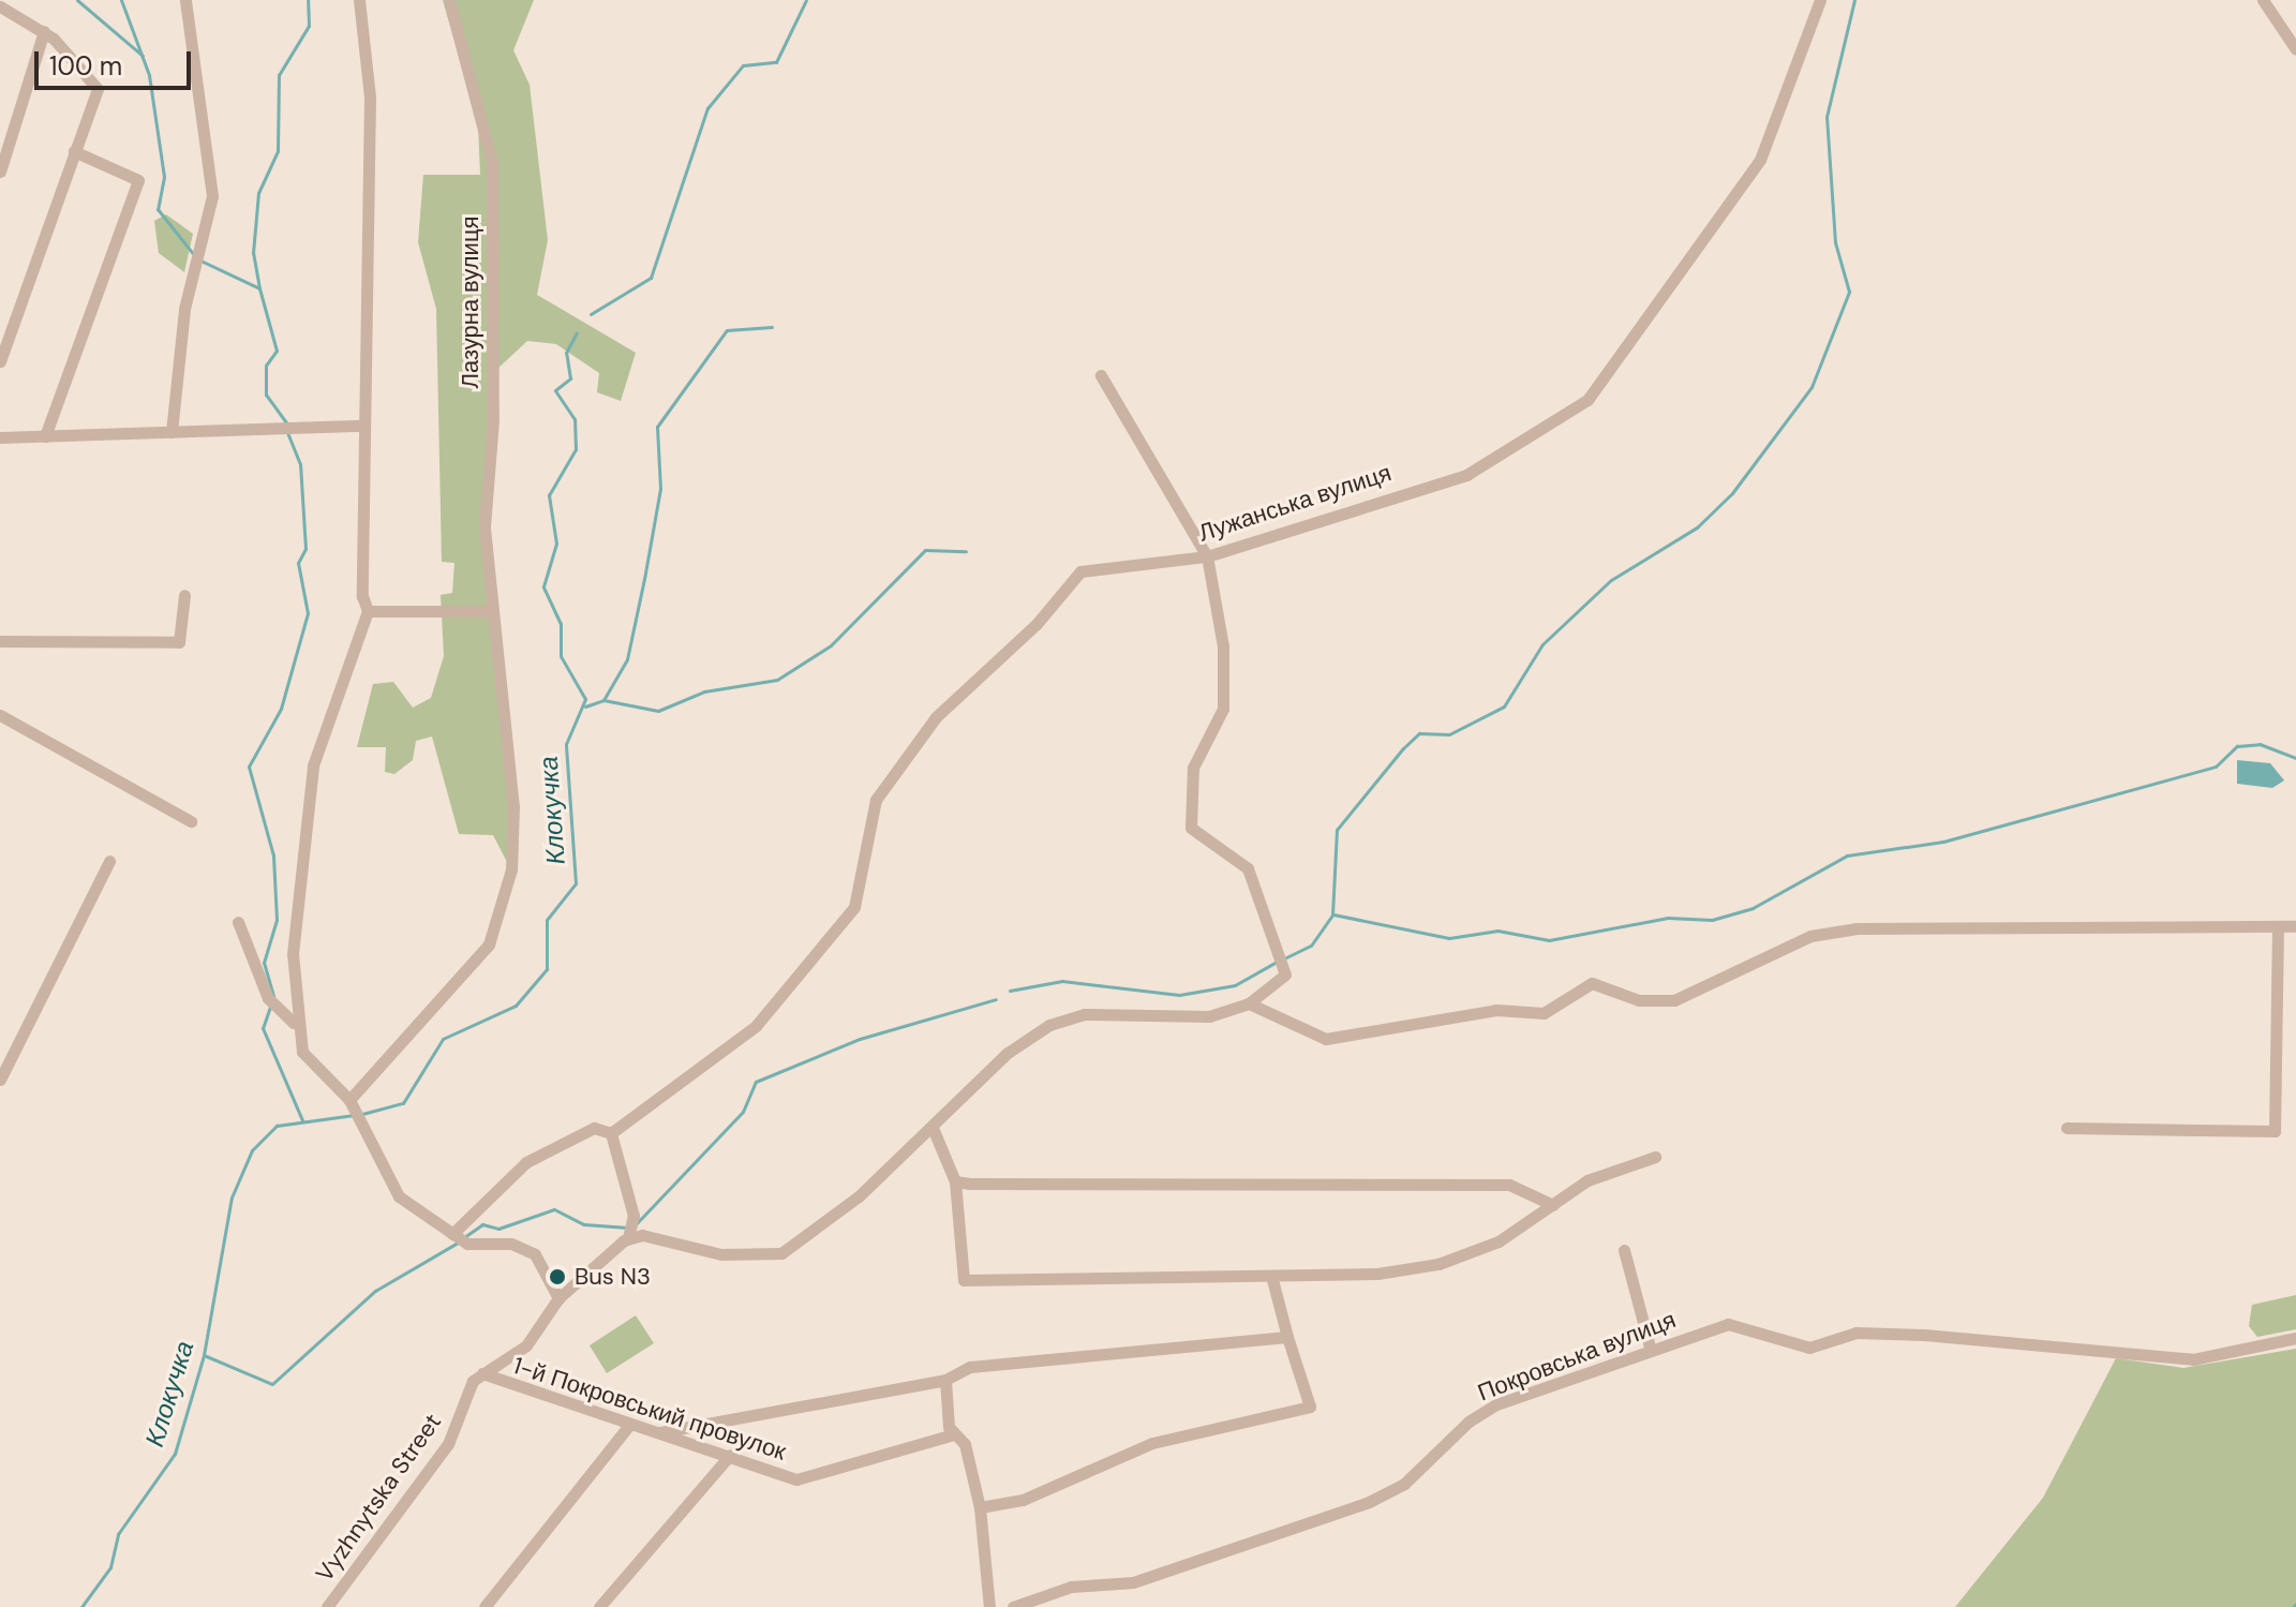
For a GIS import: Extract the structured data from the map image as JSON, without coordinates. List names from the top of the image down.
{
  "streets": {
    "street": [
      "Лазурна вулиця",
      "Лужанська вулиця",
      "Покровська вулиця",
      "1-й Покровський провулок",
      "Vyzhnytska Street"
    ]
  },
  "crossings": [
    ["1-й Покровський провулок", "Vyzhnytska Street"]
  ],
  "water": ["Клокучка"],
  "places": ["Bus N3"],
  "scale_bar": "100 m"
}
